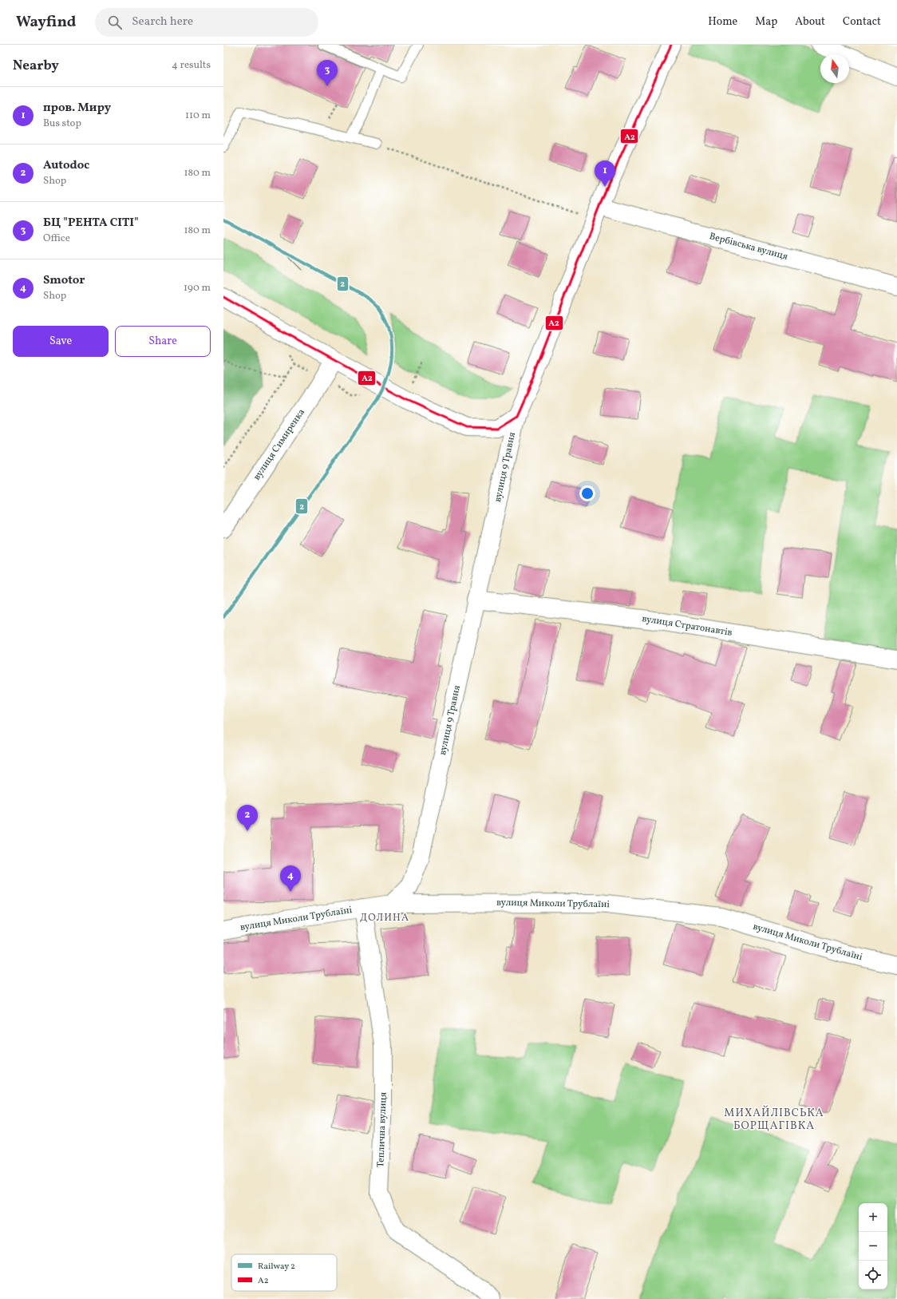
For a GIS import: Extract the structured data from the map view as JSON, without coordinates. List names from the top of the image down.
{
  "streets": {
    "street": [
      "Вербівська вулиця",
      "вулиця Симиренка",
      "вулиця 9 Травня",
      "вулиця Стратонавтів",
      "вулиця Миколи Трублаїні",
      "Теплична вулиця"
    ]
  },
  "crossings": [
    ["Вербівська вулиця", "вулиця 9 Травня"],
    ["вулиця 9 Травня", "вулиця Стратонавтів"],
    ["вулиця 9 Травня", "вулиця Миколи Трублаїні"],
    ["вулиця Миколи Трублаїні", "Теплична вулиця"]
  ],
  "districts": ["ДОЛИНА", "МИХАЙЛІВСЬКА БОРЩАГІВКА"],
  "lines": ["transit line А2", "rail line 2"],
  "legend": ["Railway 2", "А2"],
  "north": "top",
  "page": {
    "header": "Wayfind",
    "search": "Search here",
    "nav": [
      "Home",
      "Map",
      "About",
      "Contact"
    ],
    "heading": ["Nearby", "4 results"],
    "pins": [
      "3",
      "1",
      "2",
      "4"
    ],
    "list": [
      {
        "mark": "1",
        "name": "пров. Миру",
        "note": "Bus stop",
        "value": "110 m"
      },
      {
        "mark": "2",
        "name": "Autodoc",
        "note": "Shop",
        "value": "180 m"
      },
      {
        "mark": "3",
        "name": "БЦ \"РЕНТА СІТІ\"",
        "note": "Office",
        "value": "180 m"
      },
      {
        "mark": "4",
        "name": "Smotor",
        "note": "Shop",
        "value": "190 m"
      }
    ],
    "buttons": ["Save", "Share"],
    "map_buttons": ["+", "−"]
  }
}
